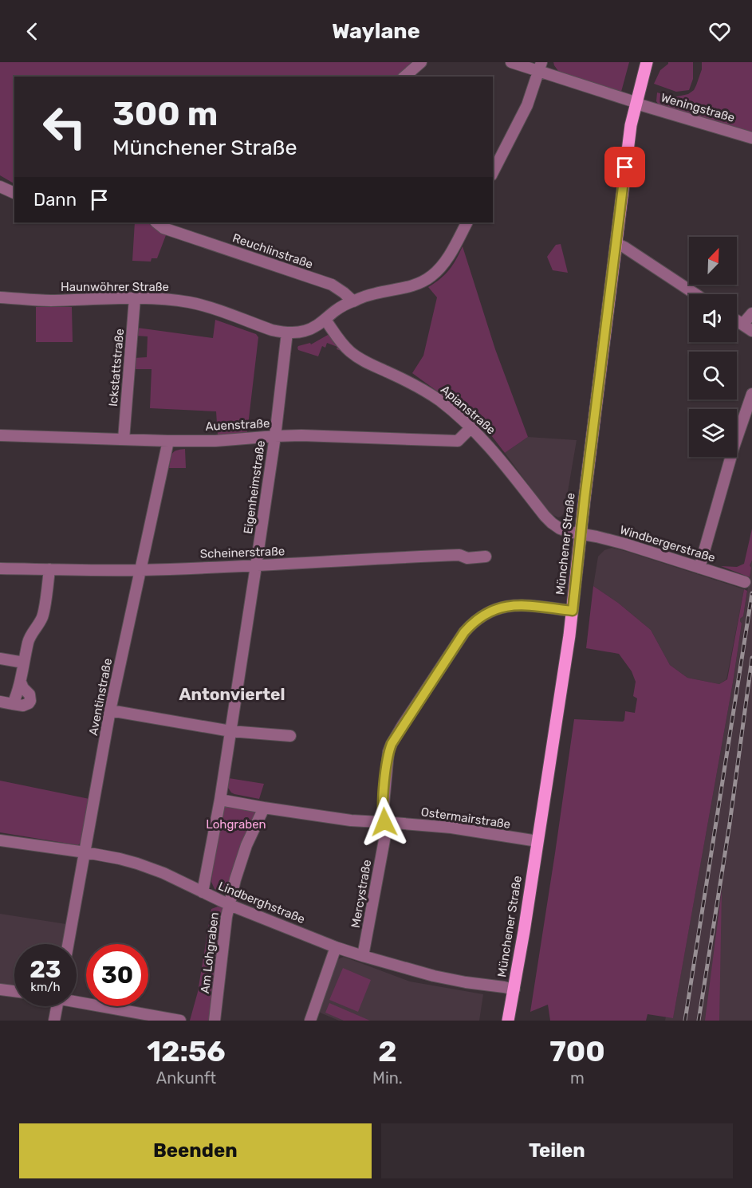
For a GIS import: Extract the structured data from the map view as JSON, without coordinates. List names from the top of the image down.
{
  "streets": {
    "main road": ["Münchener Straße"],
    "street": [
      "Weningstraße",
      "Reuchlinstraße",
      "Haunwöhrer Straße",
      "Ickstattstraße",
      "Apianstraße",
      "Auenstraße",
      "Eigenheimstraße",
      "Windbergerstraße",
      "Scheinerstraße",
      "Aventinstraße",
      "Ostermairstraße",
      "Mercystraße",
      "Lindberghstraße",
      "Am Lohgraben"
    ]
  },
  "crossings": [
    ["Weningstraße", "Münchener Straße"],
    ["Reuchlinstraße", "Haunwöhrer Straße"],
    ["Haunwöhrer Straße", "Ickstattstraße"],
    ["Haunwöhrer Straße", "Apianstraße"],
    ["Haunwöhrer Straße", "Eigenheimstraße"],
    ["Ickstattstraße", "Auenstraße"],
    ["Apianstraße", "Auenstraße"],
    ["Apianstraße", "Münchener Straße"],
    ["Apianstraße", "Windbergerstraße"],
    ["Auenstraße", "Eigenheimstraße"],
    ["Auenstraße", "Aventinstraße"],
    ["Eigenheimstraße", "Scheinerstraße"],
    ["Münchener Straße", "Windbergerstraße"],
    ["Münchener Straße", "Ostermairstraße"],
    ["Münchener Straße", "Mercystraße"],
    ["Münchener Straße", "Lindberghstraße"],
    ["Scheinerstraße", "Aventinstraße"],
    ["Aventinstraße", "Lindberghstraße"],
    ["Ostermairstraße", "Mercystraße"],
    ["Ostermairstraße", "Am Lohgraben"],
    ["Mercystraße", "Lindberghstraße"],
    ["Lindberghstraße", "Am Lohgraben"]
  ],
  "districts": ["Antonviertel"],
  "parks": ["Lohgraben"],
  "north": "top right",
  "page": {
    "header": "Waylane",
    "turn": ["300 m", "Münchener Straße"],
    "then": "Dann",
    "speed": "23 km/h",
    "limit": "30",
    "eta": [
      "12:56",
      "Ankunft",
      "2",
      "Min.",
      "700",
      "m"
    ],
    "buttons": ["Beenden", "Teilen"]
  }
}
